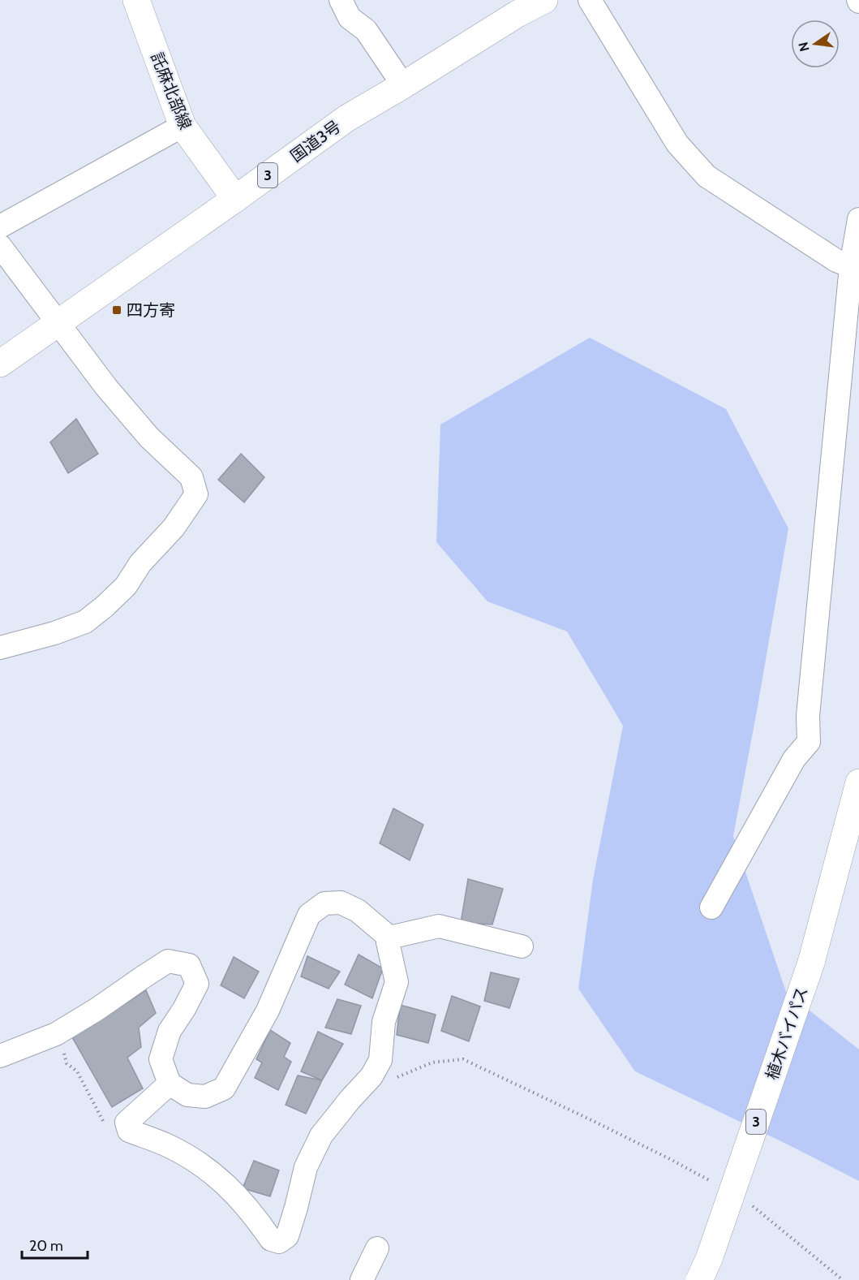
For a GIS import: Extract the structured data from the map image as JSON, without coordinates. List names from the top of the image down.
{
  "streets": {
    "main road": [
      "託麻北部線",
      "国道3号",
      "3",
      "植木バイパス"
    ]
  },
  "crossings": [
    ["託麻北部線", "国道3号"]
  ],
  "places": {
    "transit": ["四方寄"]
  },
  "scale_bar": "20 m",
  "north": "left"
}
